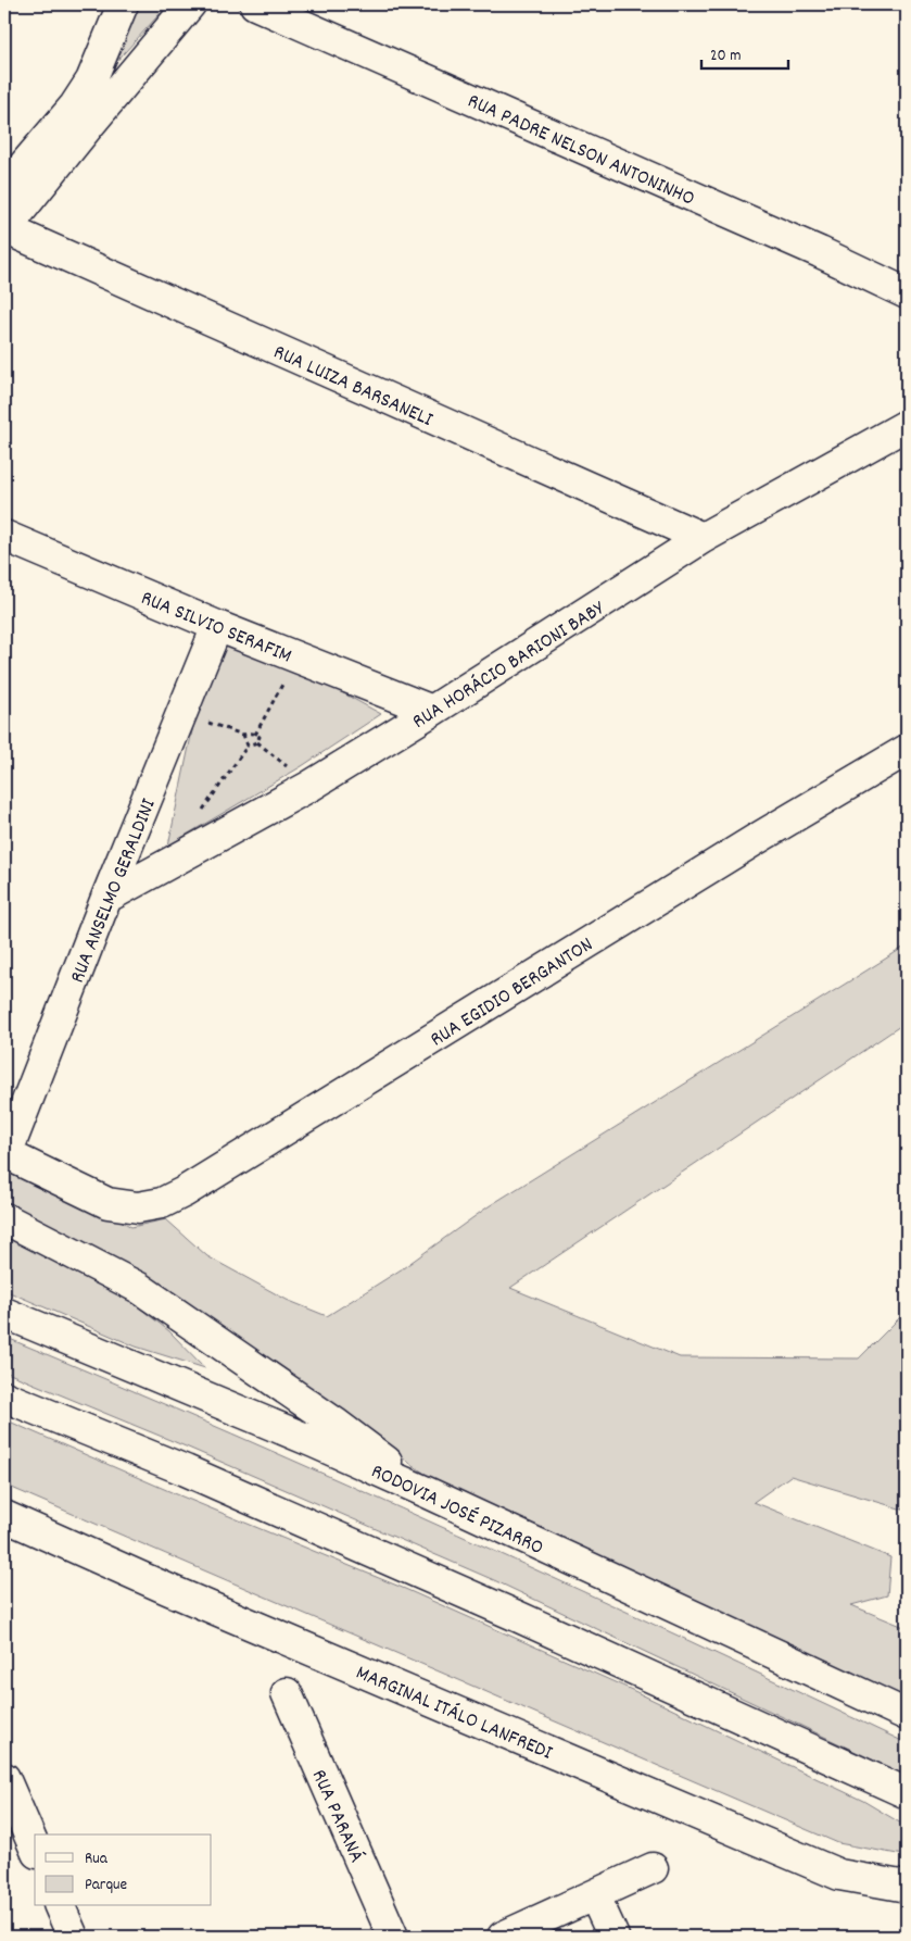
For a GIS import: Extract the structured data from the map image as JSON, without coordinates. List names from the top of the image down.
{
  "streets": {
    "street": [
      "RUA PADRE NELSON ANTONINHO",
      "RUA LUIZA BARSANELI",
      "RUA SILVIO SERAFIM",
      "RUA HORÁCIO BARIONI BABY",
      "RUA ANSELMO GERALDINI",
      "RUA EGIDIO BERGANTON",
      "RODOVIA JOSÉ PIZARRO",
      "MARGINAL ITÁLO LANFREDI",
      "RUA PARANÁ"
    ]
  },
  "crossings": [
    ["RUA LUIZA BARSANELI", "RUA HORÁCIO BARIONI BABY"],
    ["RUA SILVIO SERAFIM", "RUA HORÁCIO BARIONI BABY"],
    ["RUA SILVIO SERAFIM", "RUA ANSELMO GERALDINI"],
    ["RUA HORÁCIO BARIONI BABY", "RUA ANSELMO GERALDINI"],
    ["RUA ANSELMO GERALDINI", "RUA EGIDIO BERGANTON"]
  ],
  "legend": ["Rua", "Parque"],
  "scale_bar": "20 m"
}
